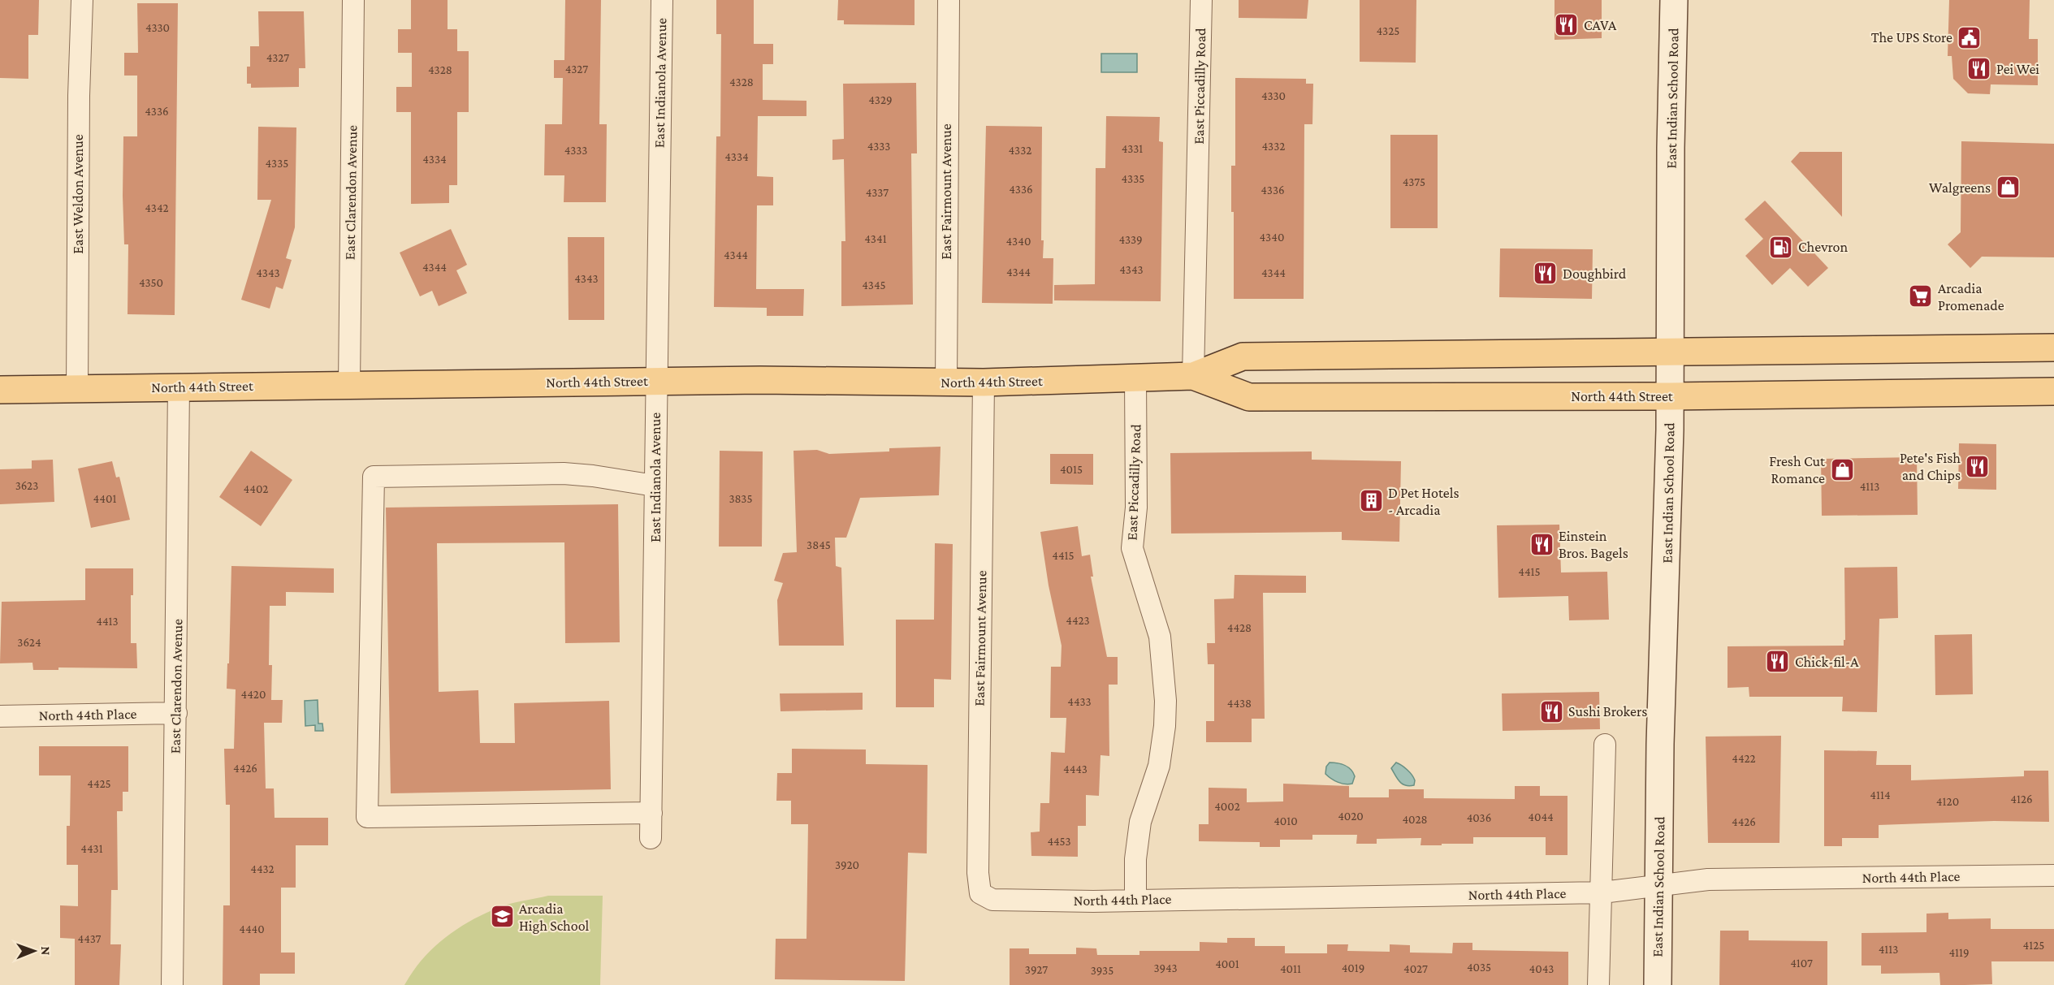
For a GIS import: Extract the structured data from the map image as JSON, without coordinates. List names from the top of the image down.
{
  "streets": {
    "main road": ["East Indian School Road", "North 44th Street"],
    "street": [
      "East Indianola Avenue",
      "East Piccadilly Road",
      "East Fairmount Avenue",
      "East Clarendon Avenue",
      "East Weldon Avenue",
      "North 44th Place"
    ]
  },
  "crossings": [
    ["East Indianola Avenue", "North 44th Street"],
    ["East Piccadilly Road", "North 44th Street"],
    ["East Piccadilly Road", "North 44th Place"],
    ["East Indian School Road", "North 44th Street"],
    ["East Indian School Road", "North 44th Place"],
    ["East Fairmount Avenue", "North 44th Street"],
    ["East Fairmount Avenue", "North 44th Place"],
    ["East Clarendon Avenue", "North 44th Street"],
    ["East Clarendon Avenue", "North 44th Place"],
    ["East Weldon Avenue", "North 44th Street"]
  ],
  "places": {
    "restaurant": [
      "CAVA",
      "Pei Wei",
      "Doughbird",
      "Pete's Fish and Chips",
      "Einstein Bros. Bagels",
      "Chick-fil-A",
      "Sushi Brokers"
    ],
    "public building": ["The UPS Store"],
    "shop": ["Walgreens", "Fresh Cut Romance"],
    "fuel station": ["Chevron"],
    "supermarket": ["Arcadia Promenade"],
    "building": ["D Pet Hotels - Arcadia"],
    "school or university": ["Arcadia High School"]
  },
  "house_numbers": [
    "4330",
    "4325",
    "4327",
    "4327",
    "4328",
    "4328",
    "4330",
    "4329",
    "4336",
    "4333",
    "4332",
    "4331",
    "4333",
    "4332",
    "4334",
    "4334",
    "4335",
    "4335",
    "4375",
    "4336",
    "4336",
    "4337",
    "4342",
    "4340",
    "4341",
    "4339",
    "4340",
    "4344",
    "4344",
    "4343",
    "4344",
    "4343",
    "4344",
    "4343",
    "4350",
    "4345",
    "4015",
    "3623",
    "4113",
    "4402",
    "4401",
    "3835",
    "3845",
    "4415",
    "4415",
    "4423",
    "4413",
    "4428",
    "3624",
    "4420",
    "4433",
    "4438",
    "4422",
    "4426",
    "4443",
    "4425",
    "4114",
    "4126",
    "4120",
    "4002",
    "4020",
    "4044",
    "4036",
    "4028",
    "4010",
    "4426",
    "4453",
    "4431",
    "3920",
    "4432",
    "4440",
    "4437",
    "4125",
    "4113",
    "4119",
    "4107",
    "4001",
    "4035",
    "3943",
    "4019",
    "4011",
    "4027",
    "4043",
    "3927",
    "3935"
  ],
  "north": "right"
}
